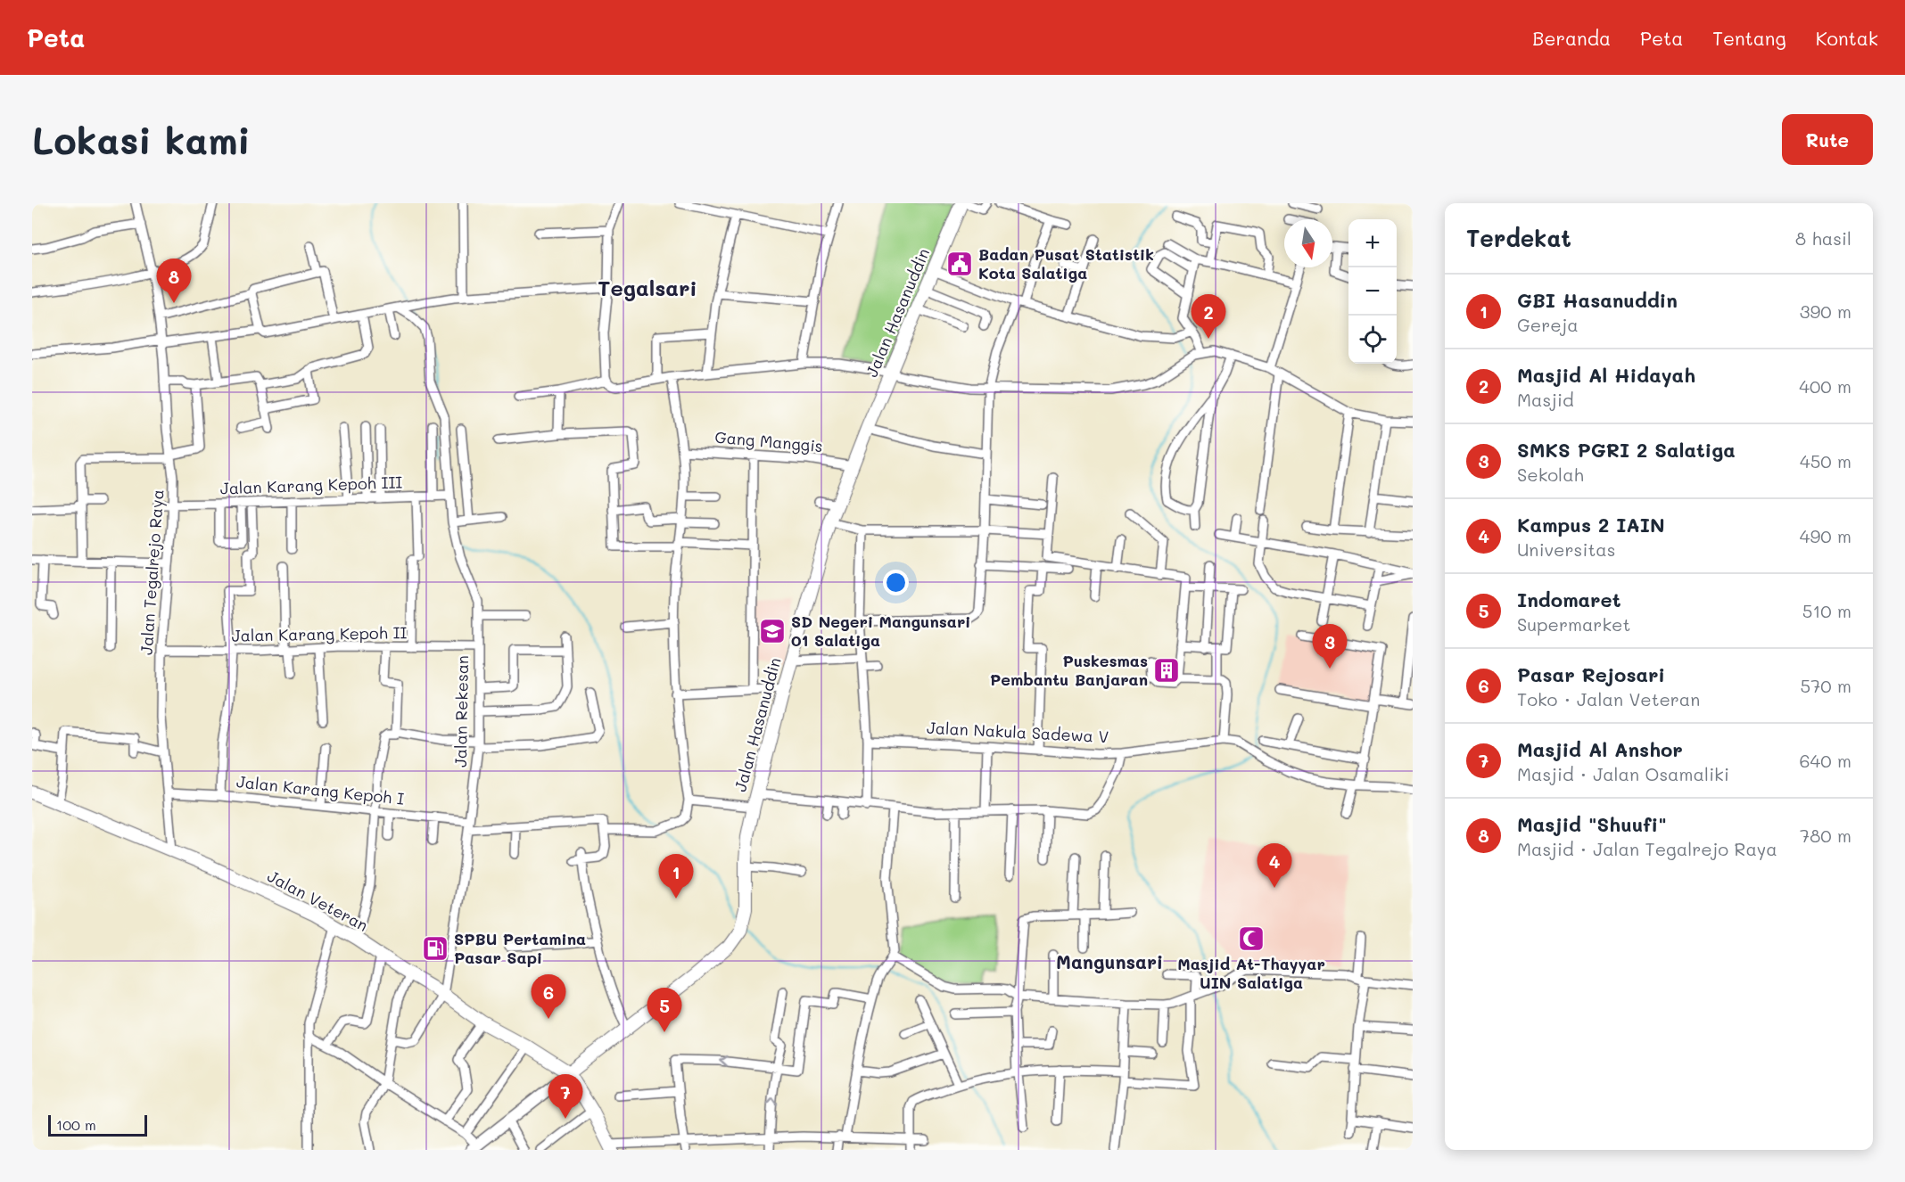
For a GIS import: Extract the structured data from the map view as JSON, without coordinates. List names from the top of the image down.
{
  "streets": {
    "main road": ["Jalan Hasanuddin", "Jalan Veteran"],
    "street": [
      "Gang Manggis",
      "Jalan Karang Kepoh III",
      "Jalan Tegalrejo Raya",
      "Jalan Karang Kepoh II",
      "Jalan Rekesan",
      "Jalan Nakula Sadewa V",
      "Jalan Karang Kepoh I"
    ]
  },
  "crossings": [
    ["Jalan Hasanuddin", "Gang Manggis"],
    ["Jalan Hasanuddin", "Jalan Veteran"],
    ["Jalan Karang Kepoh III", "Jalan Tegalrejo Raya"],
    ["Jalan Karang Kepoh III", "Jalan Rekesan"],
    ["Jalan Tegalrejo Raya", "Jalan Karang Kepoh II"],
    ["Jalan Tegalrejo Raya", "Jalan Karang Kepoh I"],
    ["Jalan Tegalrejo Raya", "Jalan Veteran"],
    ["Jalan Karang Kepoh II", "Jalan Rekesan"],
    ["Jalan Rekesan", "Jalan Karang Kepoh I"],
    ["Jalan Rekesan", "Jalan Veteran"]
  ],
  "districts": ["Tegalsari", "Mangunsari"],
  "places": {
    "public building": ["Badan Pusat Statistik Kota Salatiga"],
    "school or university": ["SD Negeri Mangunsari 01 Salatiga"],
    "building": ["Puskesmas Pembantu Banjaran"],
    "mosque": ["Masjid At-Thayyar UIN Salatiga"],
    "fuel station": ["SPBU Pertamina Pasar Sapi"]
  },
  "scale_bar": "100 m",
  "north": "bottom",
  "page": {
    "header": "Peta",
    "nav": [
      "Beranda",
      "Peta",
      "Tentang",
      "Kontak"
    ],
    "buttons": "Rute",
    "title": "Lokasi kami",
    "heading": ["Terdekat", "8 hasil"],
    "map_buttons": ["+", "−"],
    "pins": [
      "8",
      "2",
      "3",
      "4",
      "1",
      "6",
      "5",
      "7"
    ],
    "list": [
      {
        "mark": "1",
        "name": "GBI Hasanuddin",
        "note": "Gereja",
        "value": "390 m"
      },
      {
        "mark": "2",
        "name": "Masjid Al Hidayah",
        "note": "Masjid",
        "value": "400 m"
      },
      {
        "mark": "3",
        "name": "SMKS PGRI 2 Salatiga",
        "note": "Sekolah",
        "value": "450 m"
      },
      {
        "mark": "4",
        "name": "Kampus 2 IAIN",
        "note": "Universitas",
        "value": "490 m"
      },
      {
        "mark": "5",
        "name": "Indomaret",
        "note": "Supermarket",
        "value": "510 m"
      },
      {
        "mark": "6",
        "name": "Pasar Rejosari",
        "note": "Toko · Jalan Veteran",
        "value": "570 m"
      },
      {
        "mark": "7",
        "name": "Masjid Al Anshor",
        "note": "Masjid · Jalan Osamaliki",
        "value": "640 m"
      },
      {
        "mark": "8",
        "name": "Masjid \"Shuufi\"",
        "note": "Masjid · Jalan Tegalrejo Raya",
        "value": "780 m"
      }
    ],
    "scale": "100 m"
  }
}
